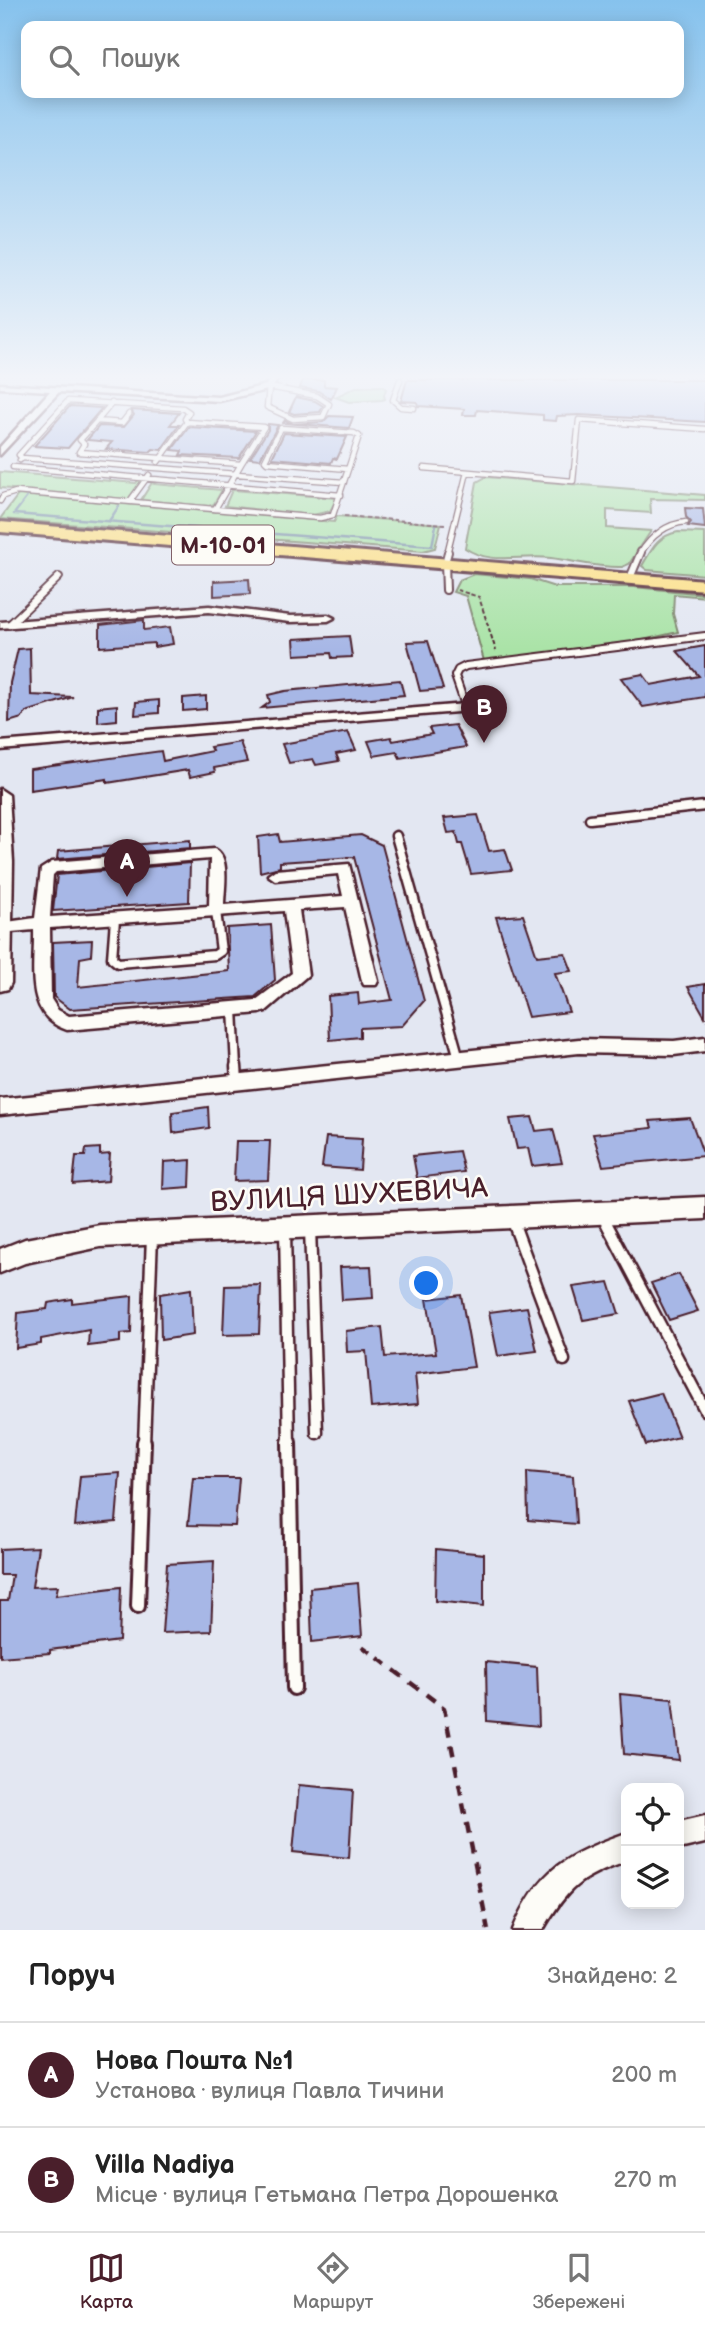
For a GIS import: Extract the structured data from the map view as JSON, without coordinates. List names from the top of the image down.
{
  "streets": {
    "highway": ["М-10-01"],
    "street": ["ВУЛИЦЯ ШУХЕВИЧА"]
  },
  "page": {
    "search": "Пошук",
    "pins": ["B", "A"],
    "heading": ["Поруч", "Знайдено: 2"],
    "list": [
      {
        "mark": "A",
        "name": "Нова Пошта №1",
        "note": "Установа · вулиця Павла Тичини",
        "value": "200 m"
      },
      {
        "mark": "B",
        "name": "Villa Nadiya",
        "note": "Місце · вулиця Гетьмана Петра Дорошенка",
        "value": "270 m"
      }
    ],
    "nav": ["Карта", "Маршрут", "Збережені"]
  }
}
